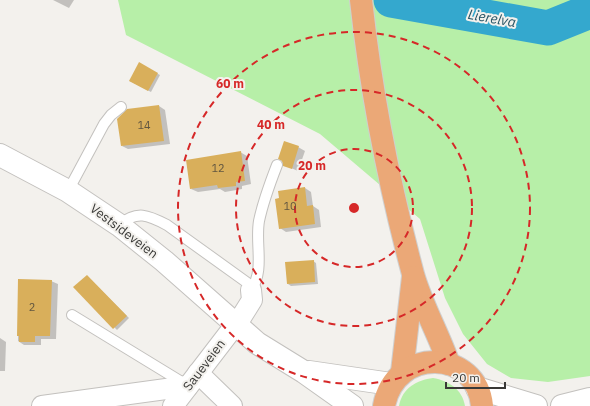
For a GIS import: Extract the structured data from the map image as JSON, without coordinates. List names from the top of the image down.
{
  "streets": {
    "main road": ["Vestsideveien"],
    "street": ["Saueveien"]
  },
  "crossings": [
    ["Vestsideveien", "Saueveien"]
  ],
  "water": ["Lierelva"],
  "house_numbers": [
    "14",
    "12",
    "10",
    "2"
  ],
  "scale_bar": "20 m",
  "rings": ["60 m", "40 m", "20 m"]
}
